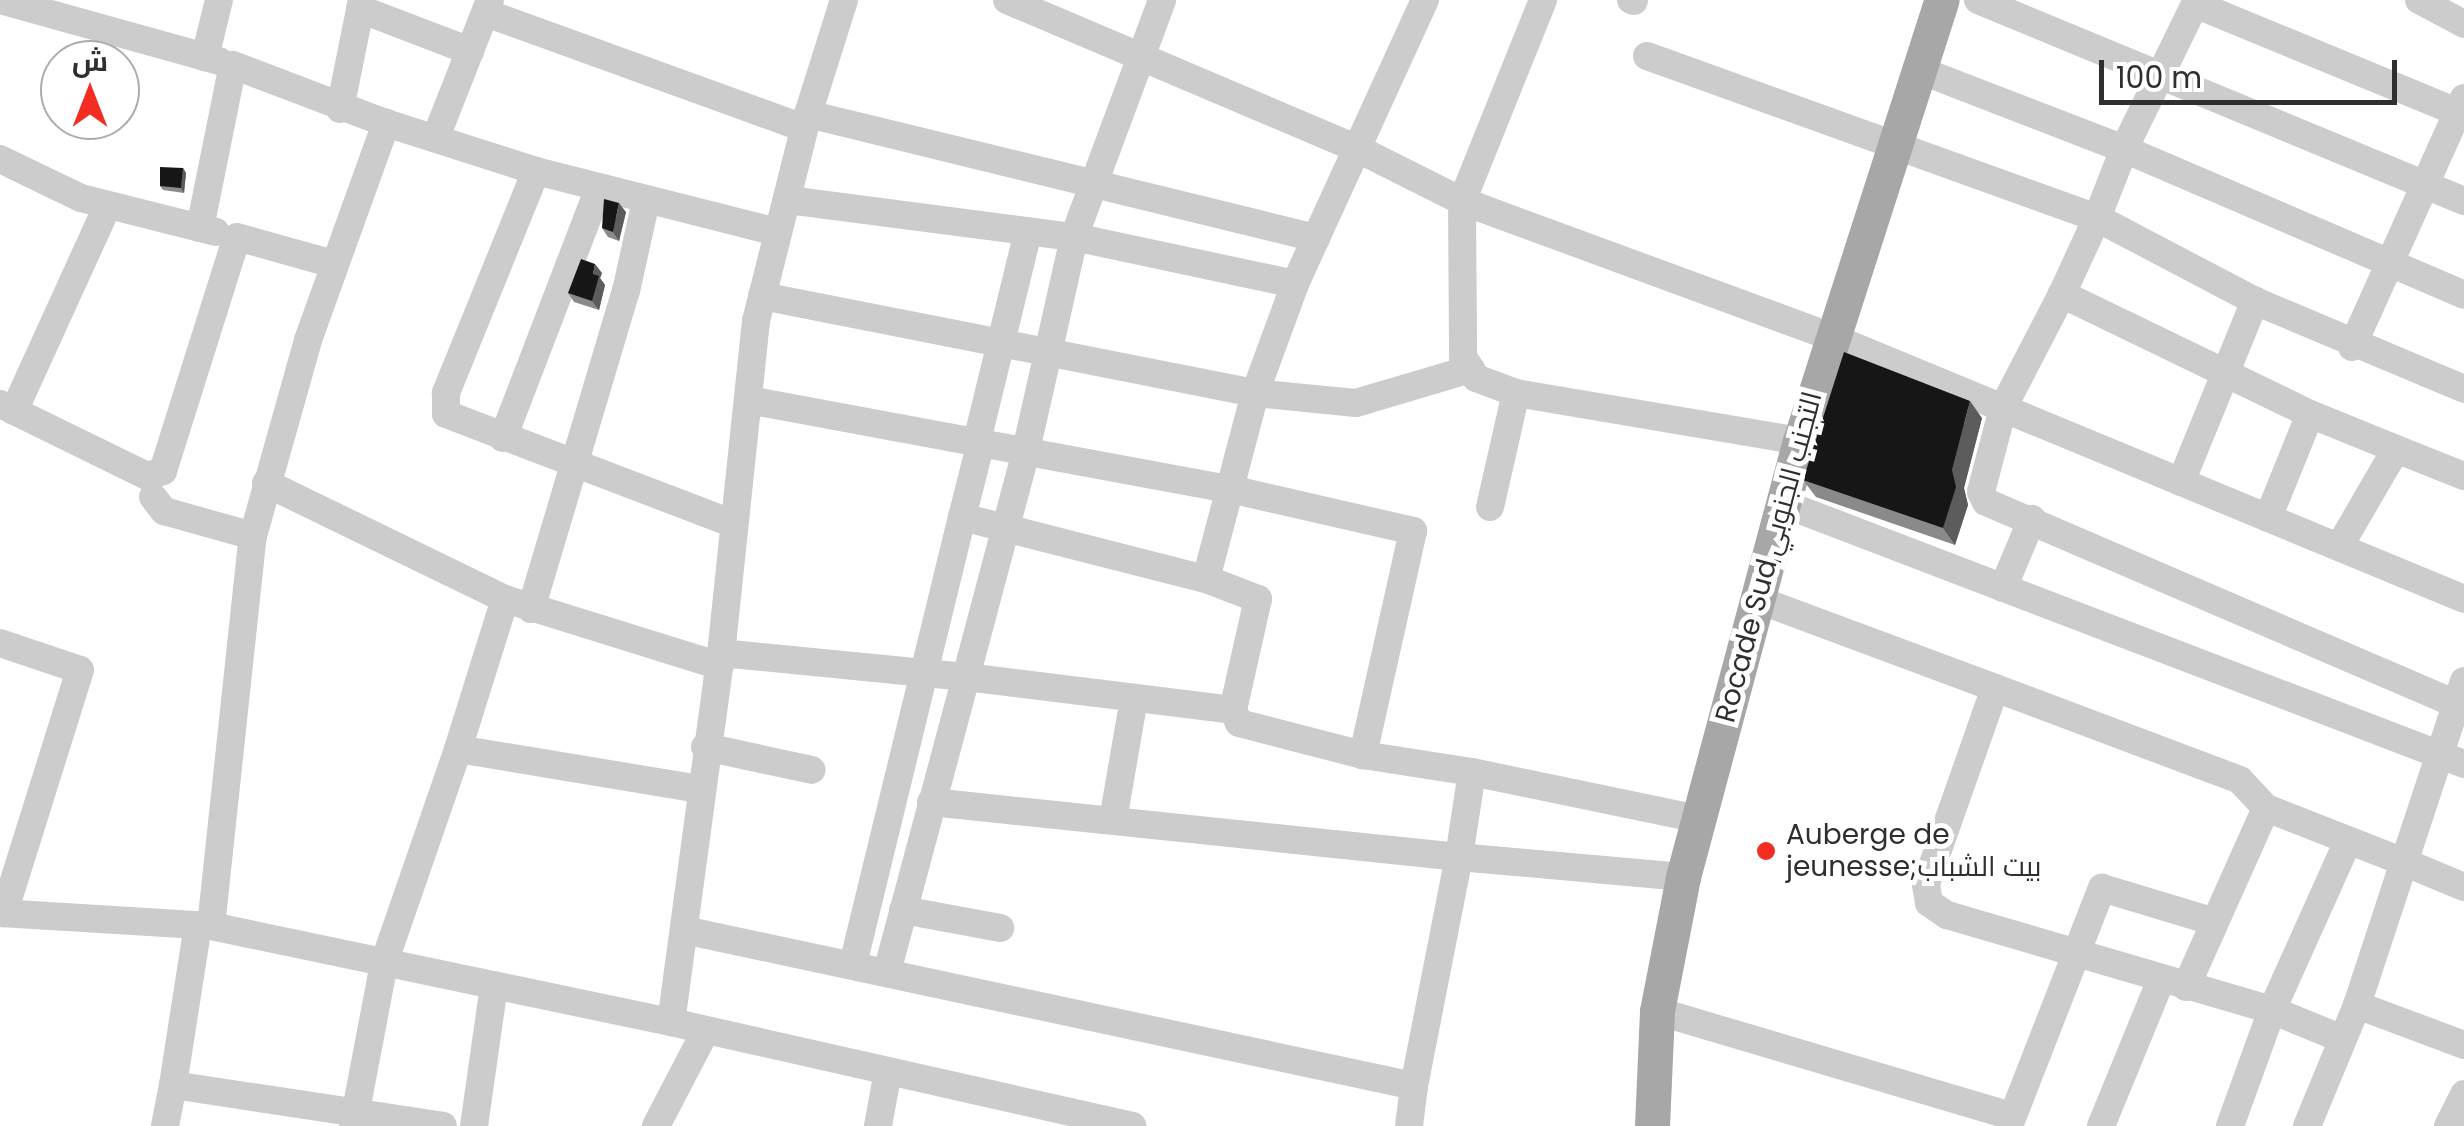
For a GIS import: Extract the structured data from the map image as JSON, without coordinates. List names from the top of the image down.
{
  "streets": {
    "main road": ["Rocade Sud,التجنب الجنوبي"]
  },
  "places": ["Auberge de jeunesse;بيت الشباب"],
  "scale_bar": "100 m",
  "north": "top"
}
